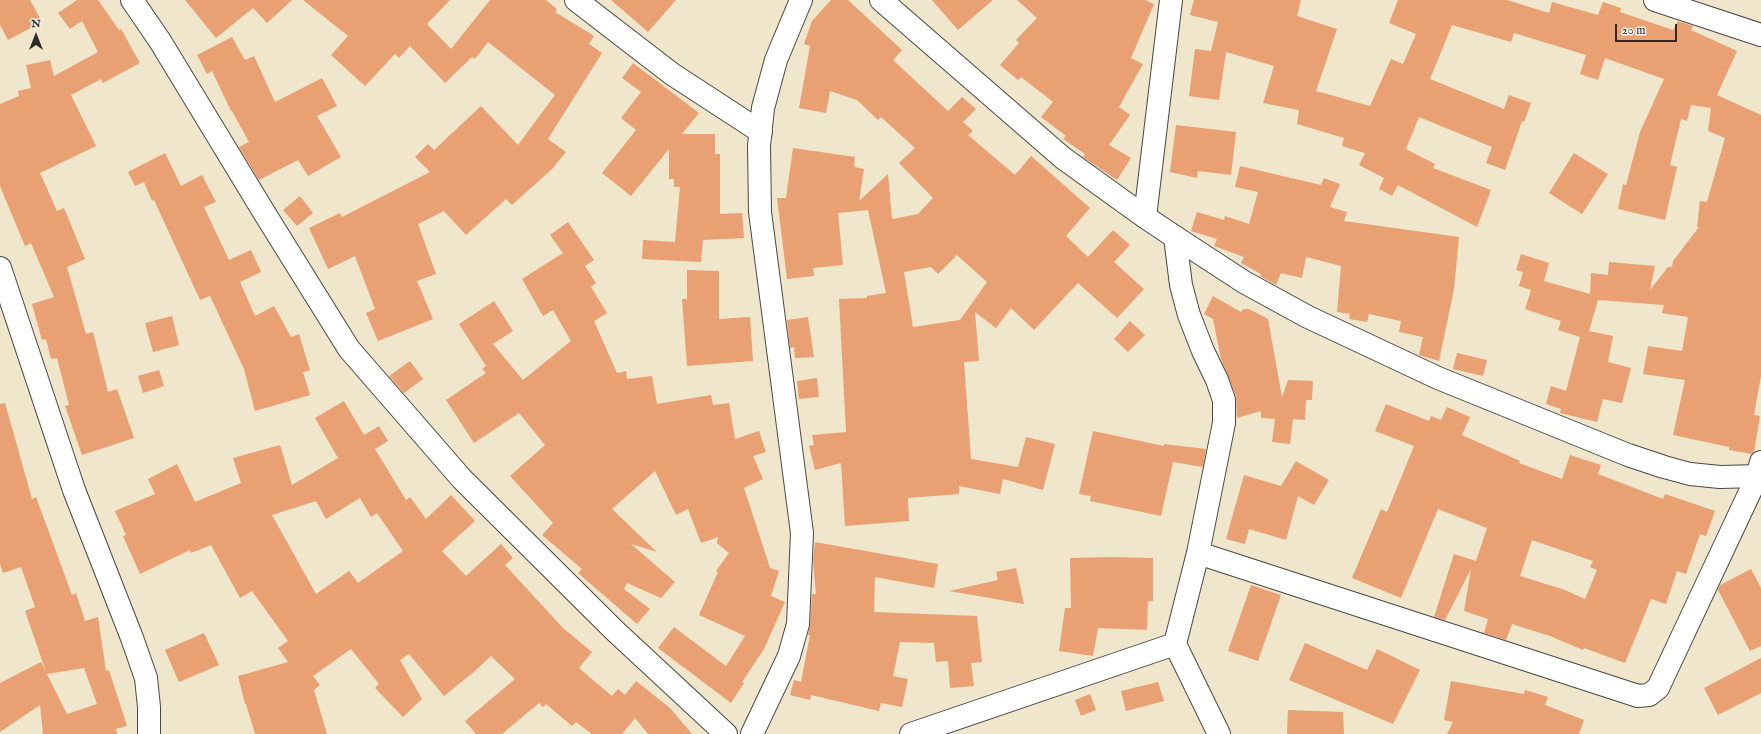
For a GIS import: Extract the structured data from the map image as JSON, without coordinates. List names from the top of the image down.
{
  "scale_bar": "20 m",
  "north": "top"
}
